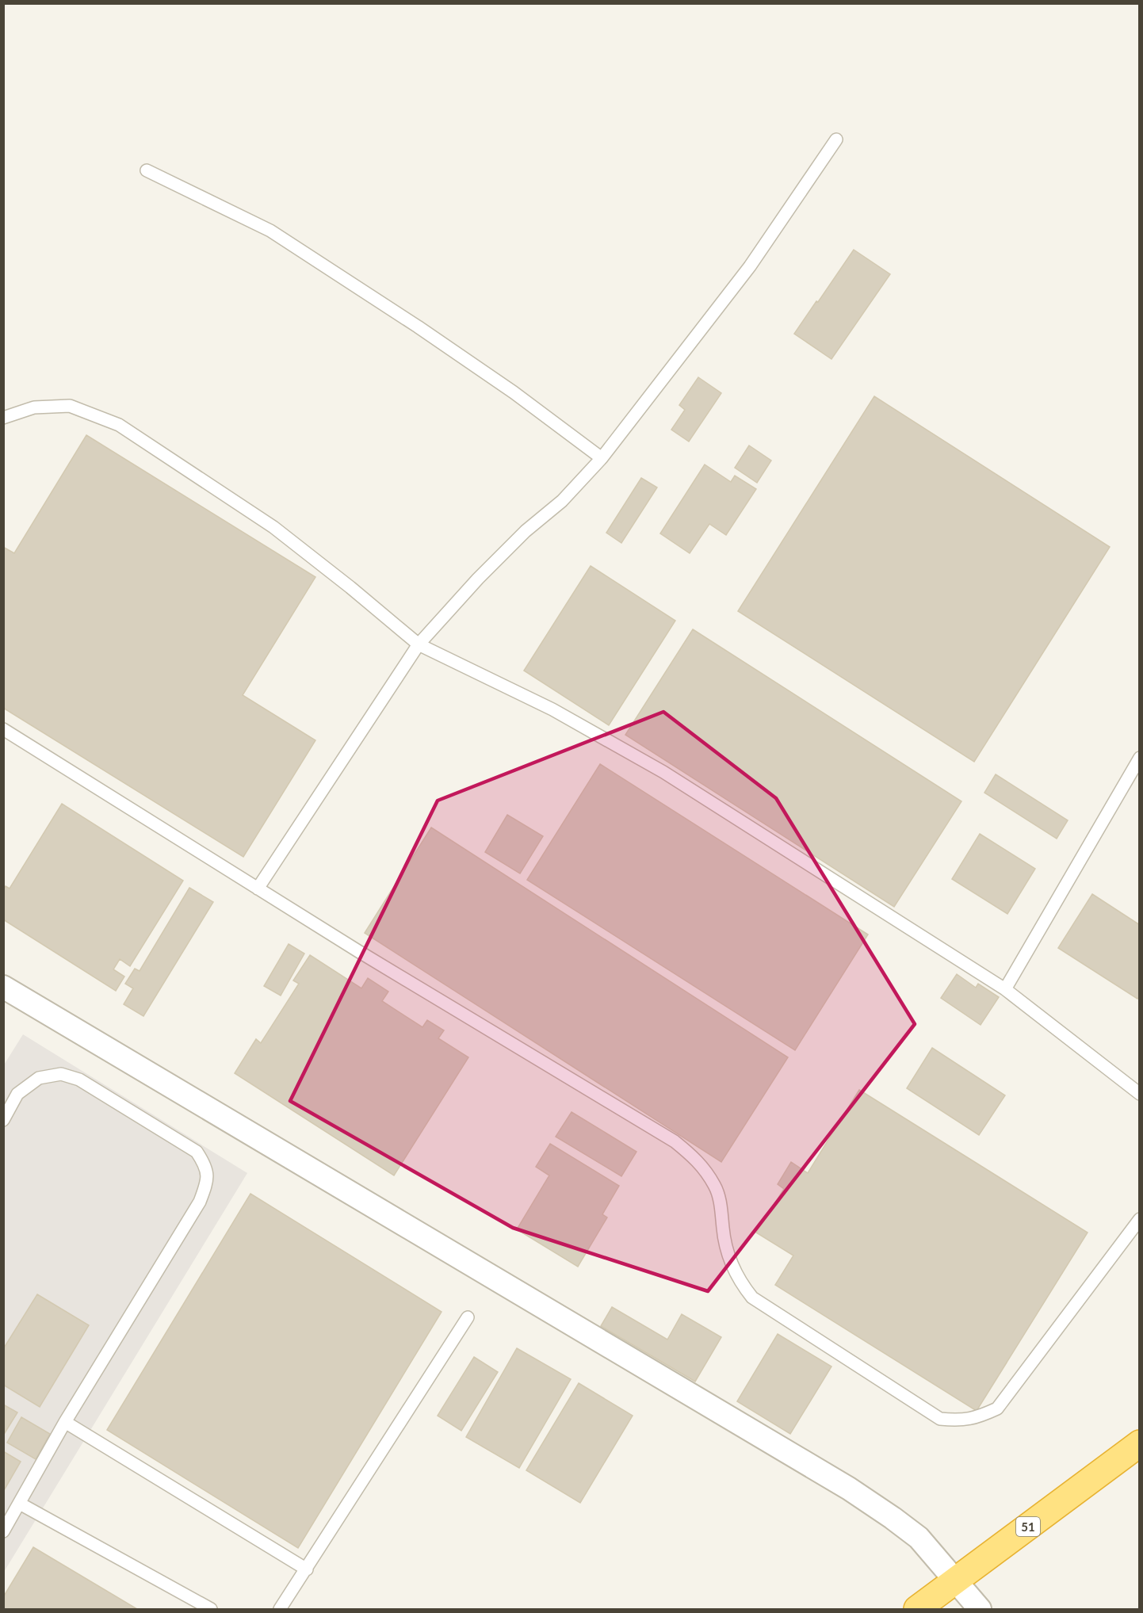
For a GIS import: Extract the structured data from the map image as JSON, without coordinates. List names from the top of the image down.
{
  "streets": {
    "highway": ["51"]
  }
}
